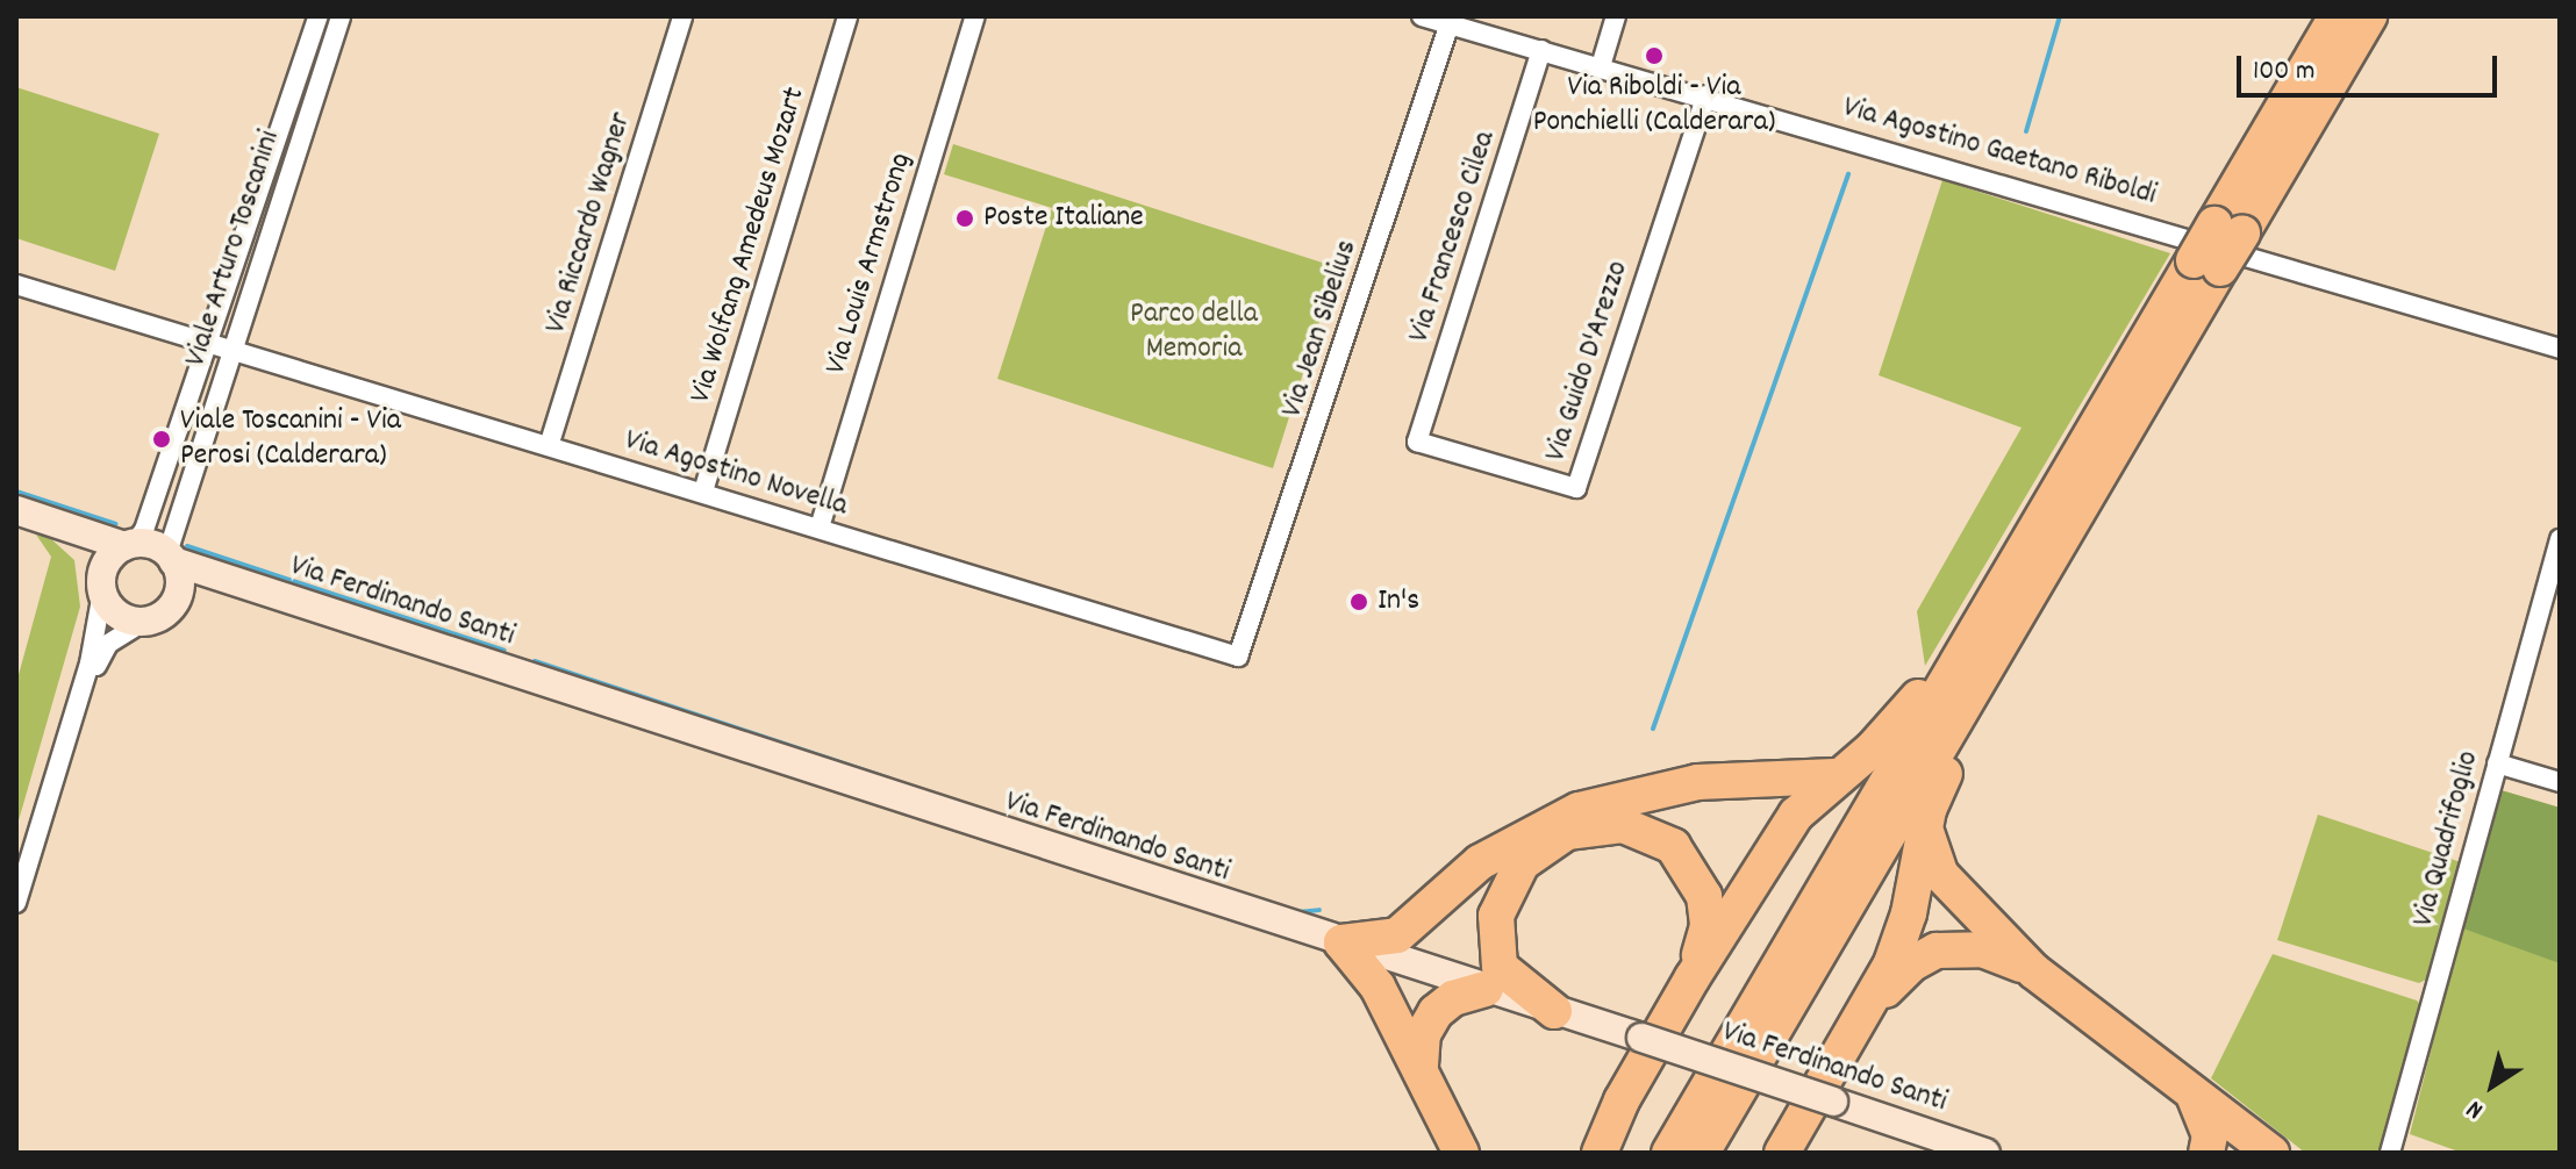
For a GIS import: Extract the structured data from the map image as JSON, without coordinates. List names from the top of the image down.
{
  "streets": {
    "main road": ["Via Ferdinando Santi"],
    "street": [
      "Via Agostino Gaetano Riboldi",
      "Via Riccardo Wagner",
      "Via Francesco Cilea",
      "Via Wolfang Amedeus Mozart",
      "Viale Arturo Toscanini",
      "Via Louis Armstrong",
      "Via Jean Sibelius",
      "Via Guido D'Arezzo",
      "Via Agostino Novella",
      "Via Quadrifoglio"
    ]
  },
  "crossings": [
    ["Via Agostino Gaetano Riboldi", "Via Francesco Cilea"],
    ["Via Agostino Gaetano Riboldi", "Via Jean Sibelius"],
    ["Via Agostino Gaetano Riboldi", "Via Guido D'Arezzo"],
    ["Via Riccardo Wagner", "Via Agostino Novella"],
    ["Via Francesco Cilea", "Via Guido D'Arezzo"],
    ["Via Wolfang Amedeus Mozart", "Via Agostino Novella"],
    ["Viale Arturo Toscanini", "Via Agostino Novella"],
    ["Viale Arturo Toscanini", "Via Ferdinando Santi"],
    ["Via Louis Armstrong", "Via Agostino Novella"],
    ["Via Jean Sibelius", "Via Agostino Novella"]
  ],
  "parks": ["Parco della Memoria"],
  "places": [
    "Via Riboldi - Via Ponchielli (Calderara)",
    "Poste Italiane",
    "Viale Toscanini - Via Perosi (Calderara)",
    "In's"
  ],
  "scale_bar": "100 m",
  "north": "bottom left"
}
